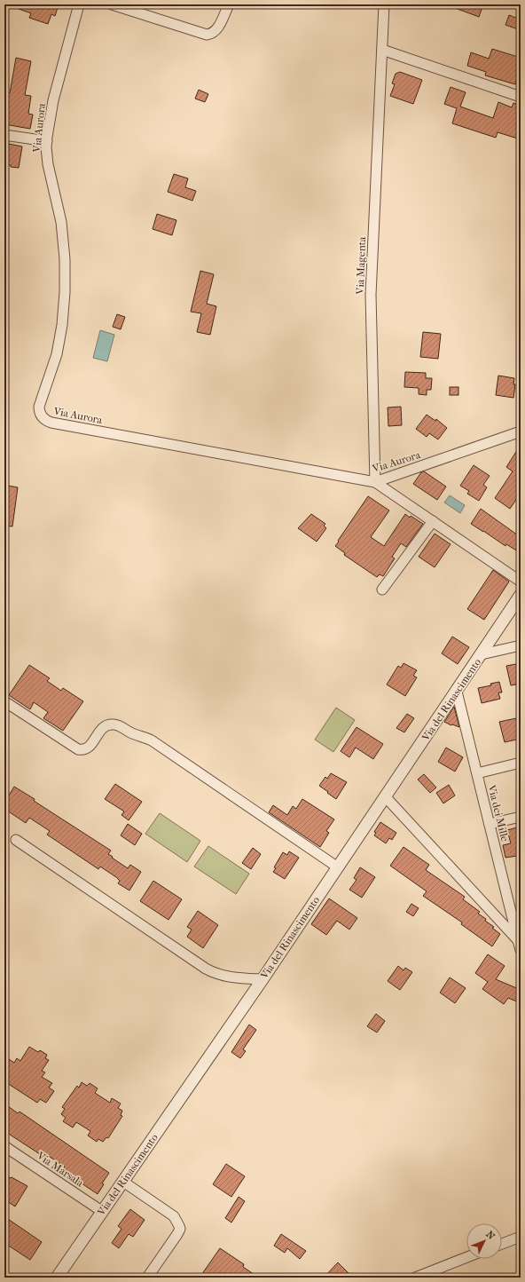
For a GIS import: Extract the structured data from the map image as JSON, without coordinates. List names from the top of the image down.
{
  "streets": {
    "street": [
      "Via Aurora",
      "Via Magenta",
      "Via del Rinascimento",
      "Via dei Mille",
      "Via Marsala"
    ]
  },
  "crossings": [
    ["Via Aurora", "Via Magenta"],
    ["Via del Rinascimento", "Via dei Mille"],
    ["Via del Rinascimento", "Via Marsala"]
  ],
  "north": "top right"
}
